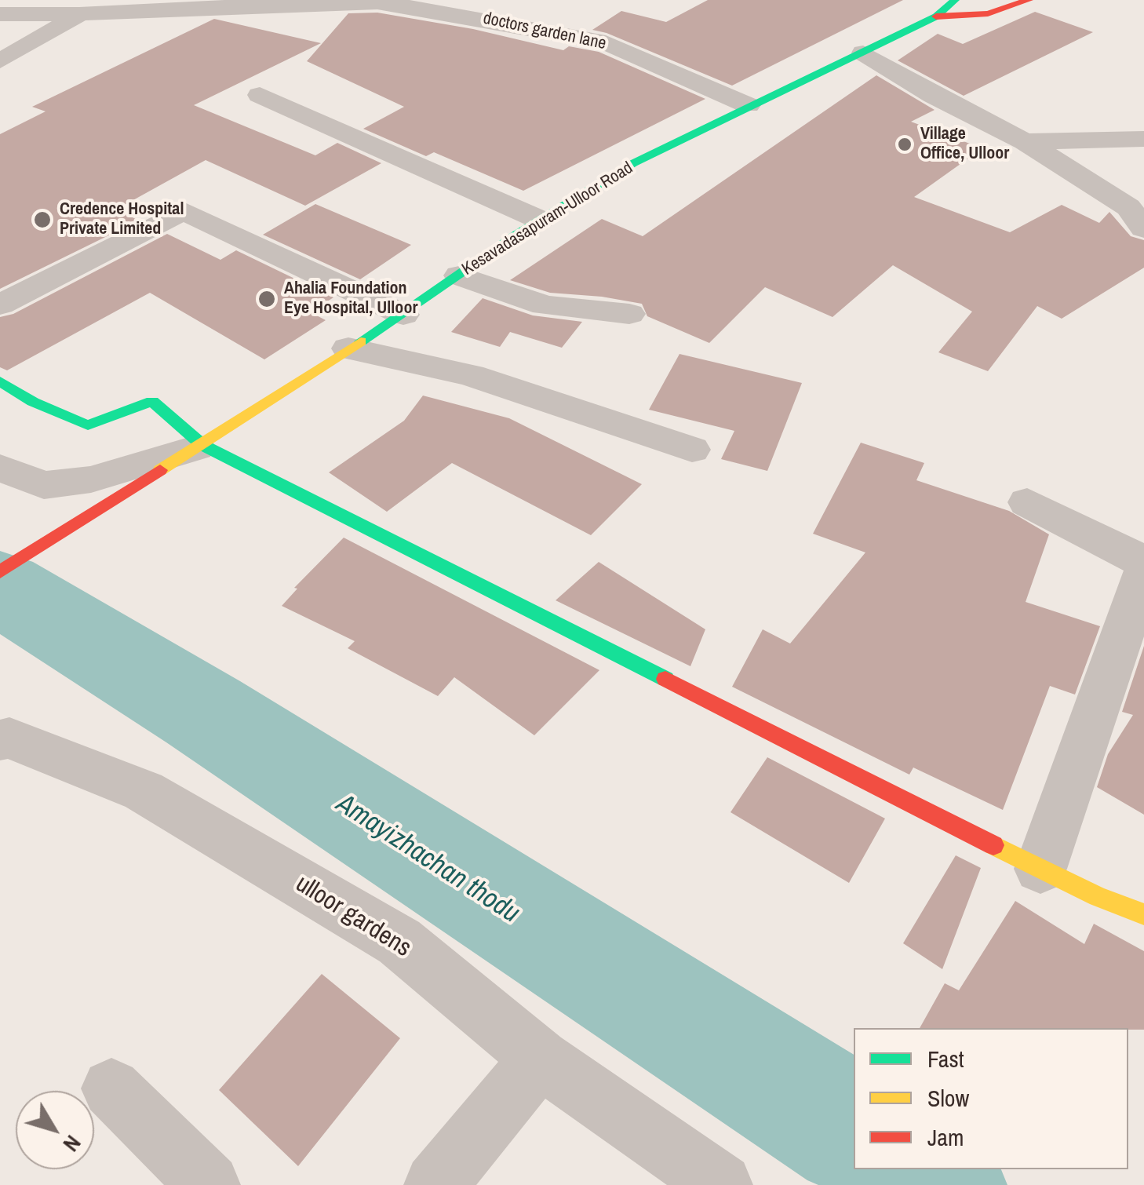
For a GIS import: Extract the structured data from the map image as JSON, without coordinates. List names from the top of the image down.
{
  "streets": {
    "main road": ["Kesavadasapuram-Ulloor Road"],
    "street": ["doctors garden lane", "ulloor gardens"]
  },
  "crossings": [
    ["doctors garden lane", "Kesavadasapuram-Ulloor Road"]
  ],
  "water": ["Amayizhachan thodu"],
  "places": ["Village Office, Ulloor", "Credence Hospital Private Limited", "Ahalia Foundation Eye Hospital, Ulloor"],
  "legend": ["Fast", "Slow", "Jam"],
  "north": "bottom right"
}
